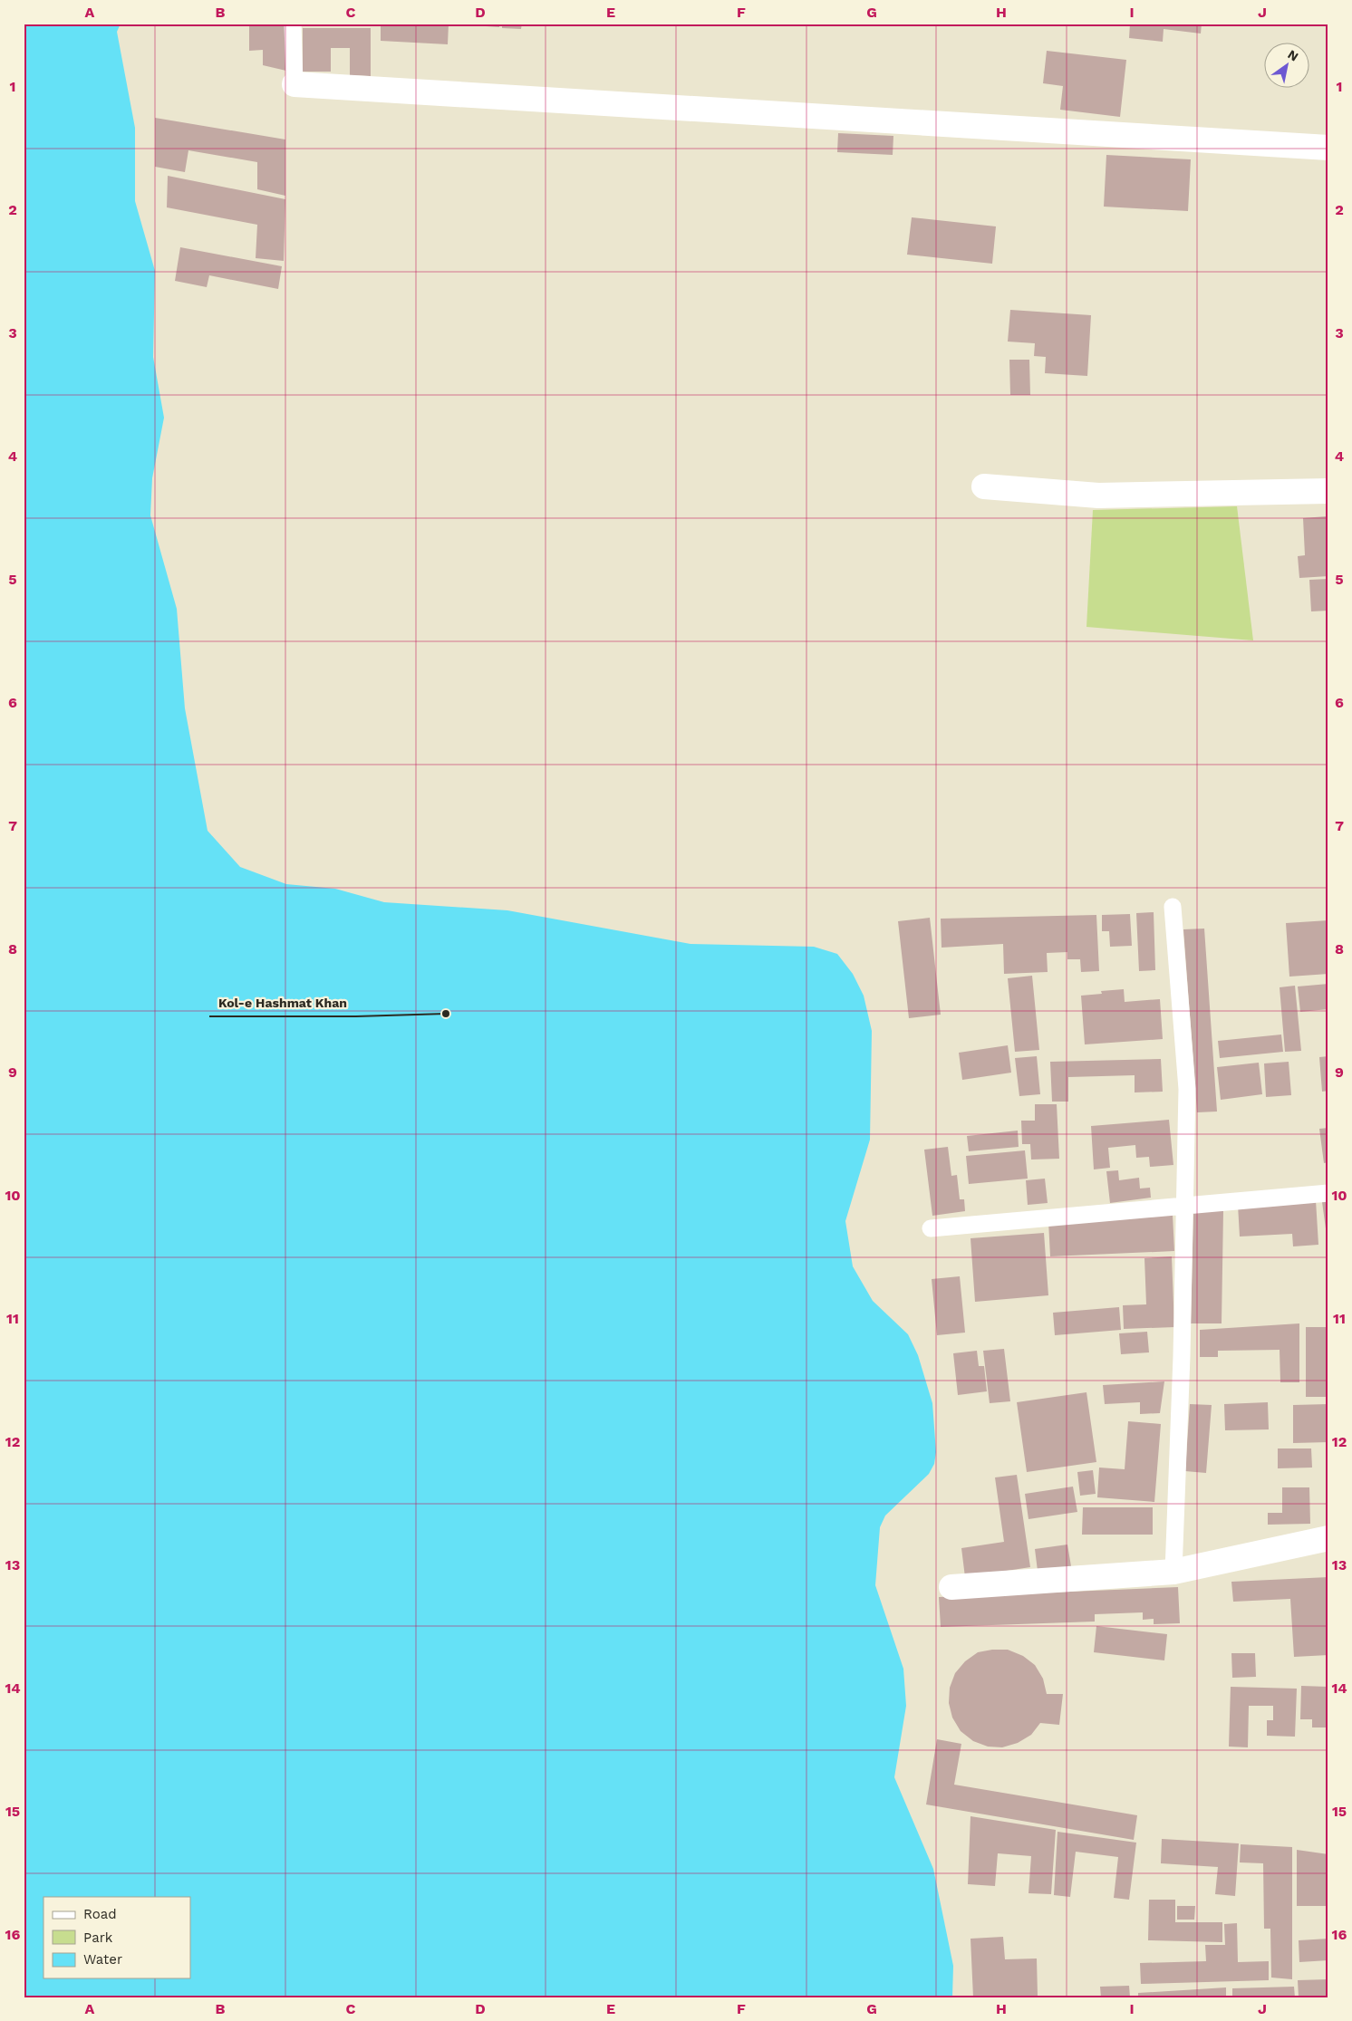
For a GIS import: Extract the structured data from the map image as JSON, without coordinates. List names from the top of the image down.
{
  "places": ["Kol-e Hashmat Khan"],
  "legend": ["Road", "Park", "Water"],
  "north": "top right",
  "grid": {
    "columns": [
      "A",
      "B",
      "C",
      "D",
      "E",
      "F",
      "G",
      "H",
      "I",
      "J"
    ],
    "rows": [
      "1",
      "2",
      "3",
      "4",
      "5",
      "6",
      "7",
      "8",
      "9",
      "10",
      "11",
      "12",
      "13",
      "14",
      "15",
      "16"
    ]
  }
}
